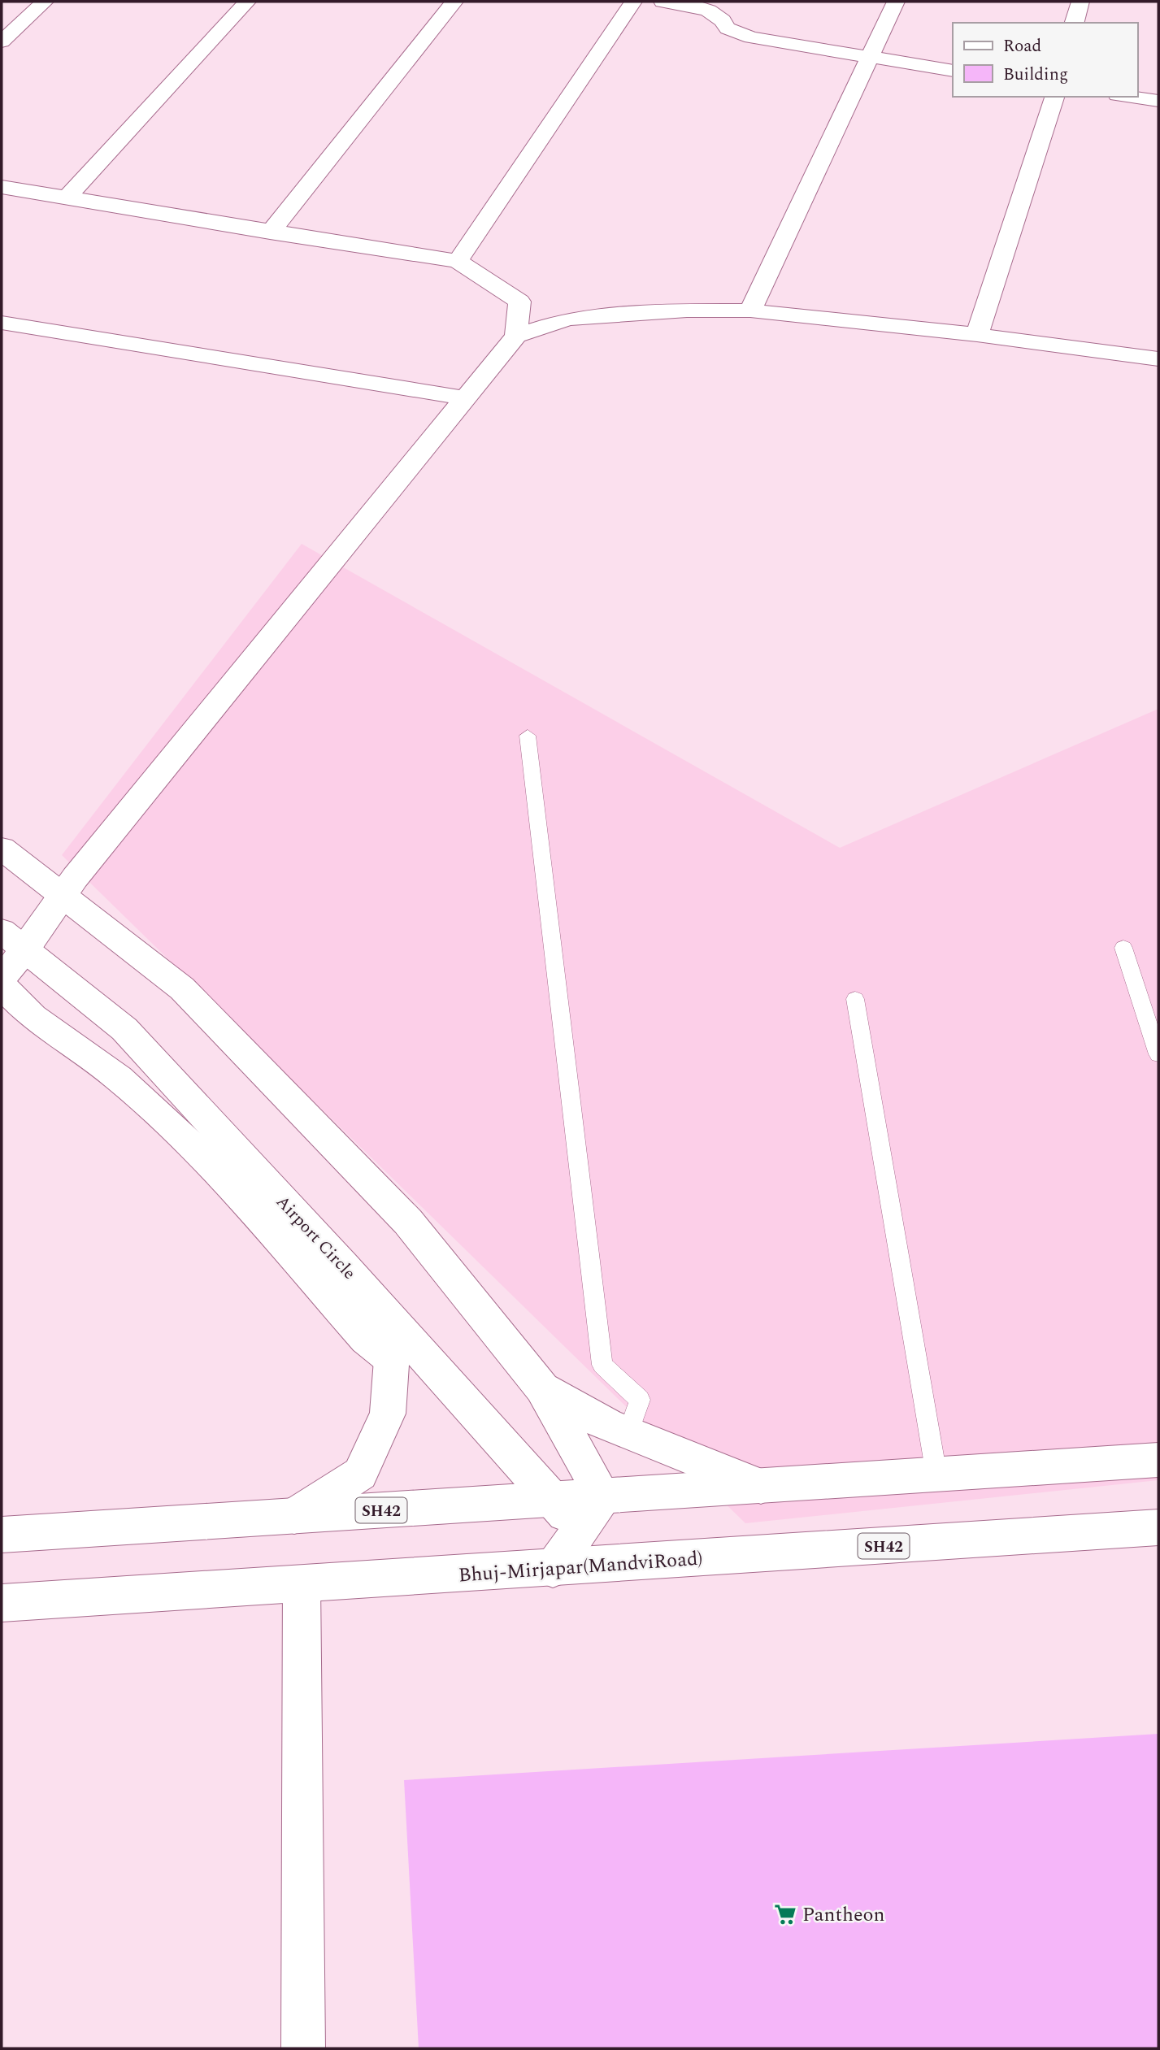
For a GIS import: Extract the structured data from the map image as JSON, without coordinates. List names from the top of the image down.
{
  "streets": {
    "street": ["Airport Circle", "SH42", "Bhuj-Mirjapar(MandviRoad)"]
  },
  "crossings": [
    ["Airport Circle", "SH42"],
    ["Airport Circle", "Bhuj-Mirjapar(MandviRoad)"]
  ],
  "places": {
    "supermarket": ["Pantheon"]
  },
  "legend": ["Road", "Building"]
}
